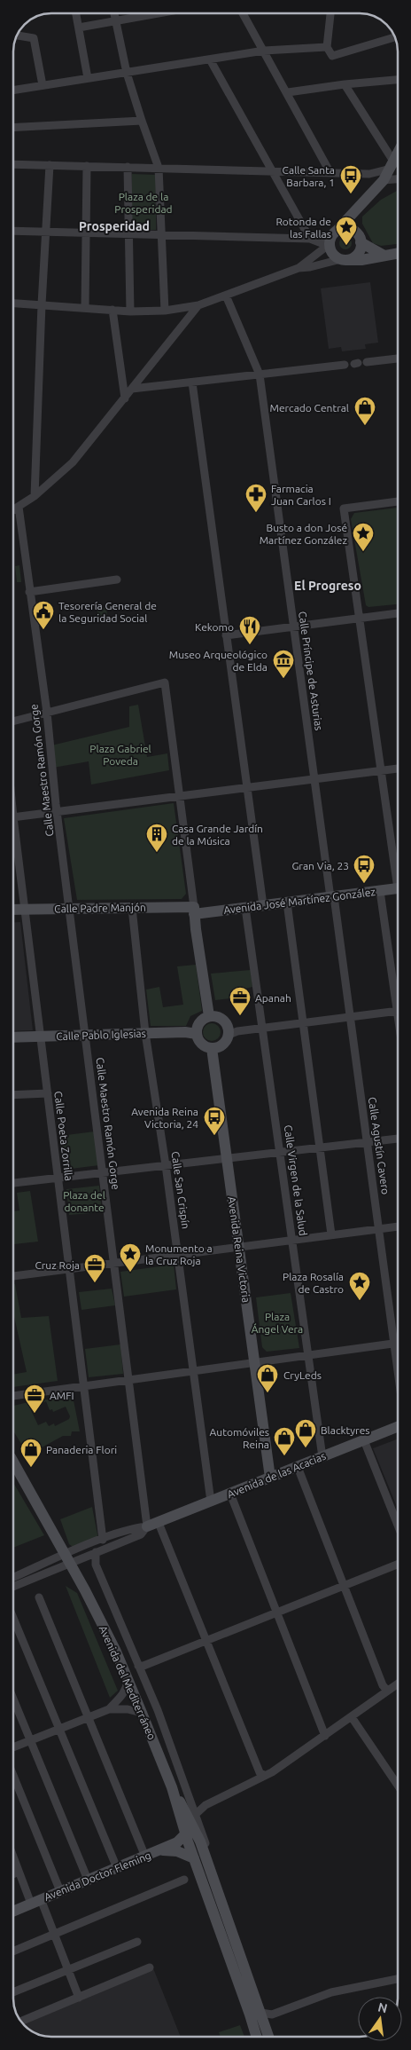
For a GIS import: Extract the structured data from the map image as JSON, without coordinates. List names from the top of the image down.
{
  "streets": {
    "street": [
      "Calle Príncipe de Asturias",
      "Calle Maestro Ramón Gorge",
      "Avenida José Martínez González",
      "Calle Padre Manjón",
      "Calle Pablo Iglesias",
      "Calle Poeta Zorrilla",
      "Calle Agustín Cavero",
      "Calle Virgen de la Salud",
      "Calle San Crispín",
      "Avenida Reina Victoria",
      "Avenida de las Acacias",
      "Avenida del Mediterráneo",
      "Avenida Doctor Fleming"
    ]
  },
  "crossings": [
    ["Calle Príncipe de Asturias", "Avenida José Martínez González"],
    ["Calle Príncipe de Asturias", "Calle Agustín Cavero"],
    ["Calle Maestro Ramón Gorge", "Calle Padre Manjón"],
    ["Calle Maestro Ramón Gorge", "Calle Pablo Iglesias"],
    ["Calle Maestro Ramón Gorge", "Avenida de las Acacias"],
    ["Avenida José Martínez González", "Calle Padre Manjón"],
    ["Avenida José Martínez González", "Calle Agustín Cavero"],
    ["Avenida José Martínez González", "Calle Virgen de la Salud"],
    ["Calle Padre Manjón", "Calle Poeta Zorrilla"],
    ["Calle Padre Manjón", "Calle San Crispín"],
    ["Calle Pablo Iglesias", "Calle Poeta Zorrilla"],
    ["Calle Pablo Iglesias", "Calle San Crispín"],
    ["Calle Pablo Iglesias", "Avenida Reina Victoria"],
    ["Calle Poeta Zorrilla", "Avenida de las Acacias"],
    ["Calle Virgen de la Salud", "Avenida de las Acacias"],
    ["Calle San Crispín", "Avenida de las Acacias"],
    ["Avenida Reina Victoria", "Avenida de las Acacias"],
    ["Avenida de las Acacias", "Avenida del Mediterráneo"],
    ["Avenida del Mediterráneo", "Avenida Doctor Fleming"]
  ],
  "districts": ["Prosperidad", "El Progreso"],
  "parks": [
    "Plaza de la Prosperidad",
    "Plaza Gabriel Poveda",
    "Plaza del donante",
    "Plaza Ángel Vera"
  ],
  "places": {
    "bus stop": ["Calle Santa Barbara, 1", "Gran Via, 23", "Avenida Reina Victoria, 24"],
    "place": [
      "Rotonda de las Fallas",
      "Busto a don José Martínez González",
      "Monumento a la Cruz Roja",
      "Plaza Rosalía de Castro"
    ],
    "shop": [
      "Mercado Central",
      "CryLeds",
      "Blacktyres",
      "Automóviles Reina",
      "Panaderia Flori"
    ],
    "pharmacy": ["Farmacia Juan Carlos I"],
    "public building": ["Tesorería General de la Seguridad Social"],
    "restaurant": ["Kekomo"],
    "museum": ["Museo Arqueológico de Elda"],
    "building": ["Casa Grande Jardín de la Música"],
    "office": ["Apanah", "Cruz Roja", "AMFI"]
  },
  "north": "top"
}
